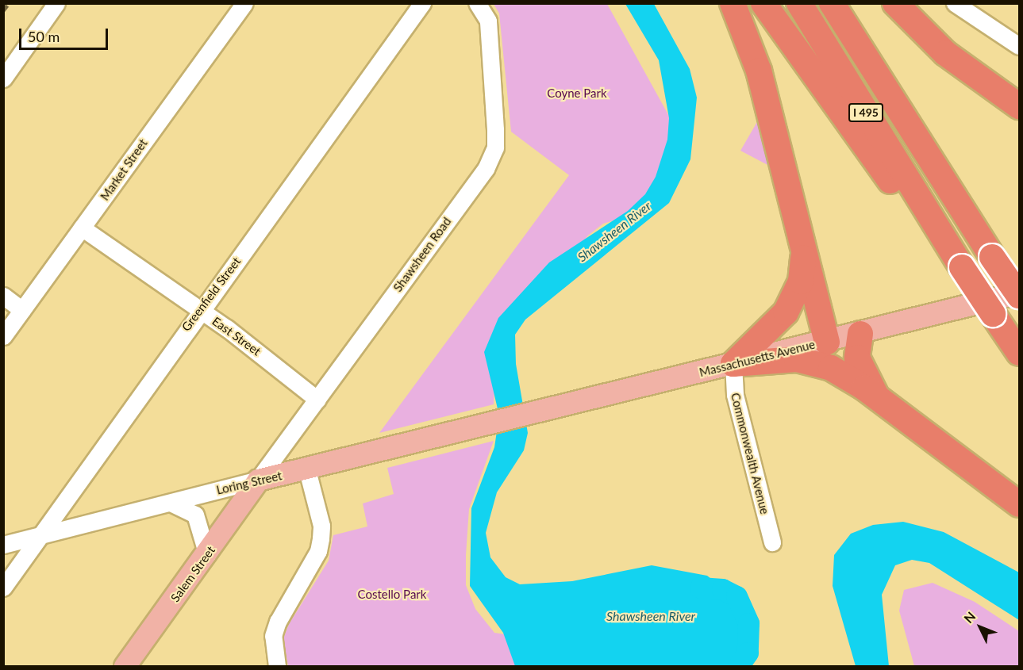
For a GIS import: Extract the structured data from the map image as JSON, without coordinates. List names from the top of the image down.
{
  "streets": {
    "highway": ["I 495"],
    "main road": ["Massachusetts Avenue", "Loring Street", "Salem Street"],
    "street": [
      "Market Street",
      "Shawsheen Road",
      "Greenfield Street",
      "East Street",
      "Commonwealth Avenue"
    ]
  },
  "crossings": [
    ["I 495", "Massachusetts Avenue"],
    ["Market Street", "East Street"],
    ["Shawsheen Road", "East Street"],
    ["Shawsheen Road", "Loring Street"],
    ["Shawsheen Road", "Salem Street"],
    ["Greenfield Street", "East Street"],
    ["Greenfield Street", "Loring Street"],
    ["Massachusetts Avenue", "Commonwealth Avenue"],
    ["Massachusetts Avenue", "Loring Street"],
    ["Loring Street", "Salem Street"]
  ],
  "water": ["Shawsheen River"],
  "parks": ["Coyne Park", "Costello Park"],
  "scale_bar": "50 m",
  "north": "top left"
}
